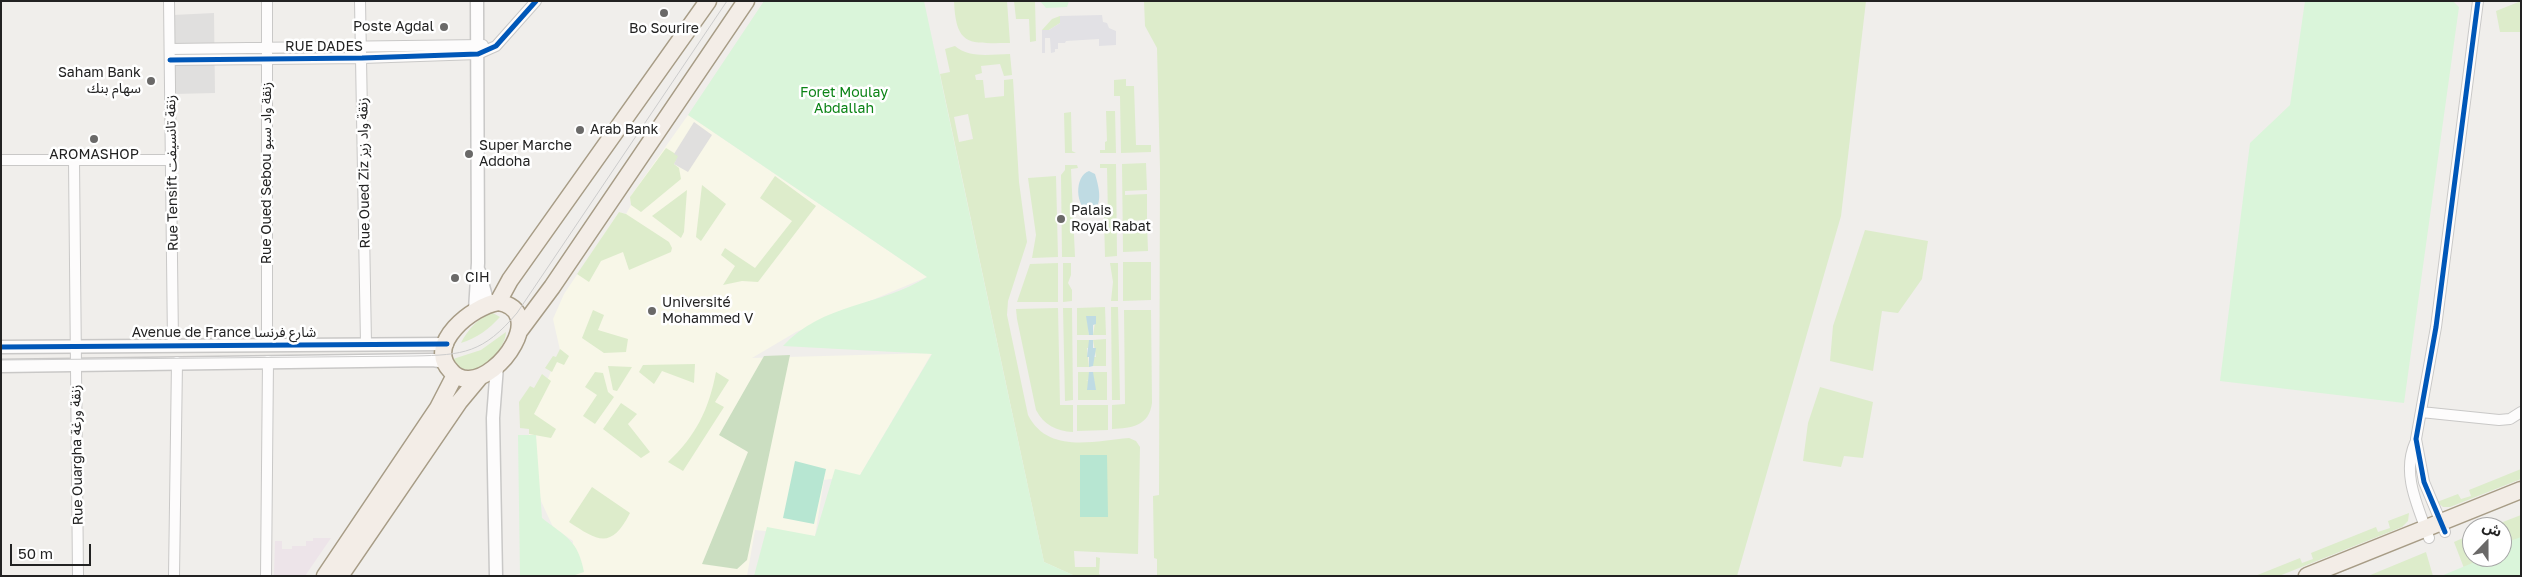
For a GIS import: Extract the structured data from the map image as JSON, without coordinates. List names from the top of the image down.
{
  "streets": {
    "street": [
      "RUE DADES",
      "Rue Tensift زنقة تانسيفت",
      "Rue Oued Sebou زنقة واد سبو",
      "Rue Oued Ziz زنقة واد زيز",
      "Avenue de France شارع فرنسا",
      "Rue Ouargha زنقة ورغة"
    ]
  },
  "crossings": [
    ["RUE DADES", "Rue Tensift زنقة تانسيفت"],
    ["RUE DADES", "Rue Oued Sebou زنقة واد سبو"],
    ["RUE DADES", "Rue Oued Ziz زنقة واد زيز"],
    ["Rue Tensift زنقة تانسيفت", "Avenue de France شارع فرنسا"],
    ["Rue Oued Sebou زنقة واد سبو", "Avenue de France شارع فرنسا"],
    ["Rue Oued Ziz زنقة واد زيز", "Avenue de France شارع فرنسا"],
    ["Avenue de France شارع فرنسا", "Rue Ouargha زنقة ورغة"]
  ],
  "parks": ["Foret Moulay Abdallah"],
  "places": [
    "Bo Sourire",
    "Poste Agdal",
    "Saham Bank سهام بنك",
    "Arab Bank",
    "AROMASHOP",
    "Super Marche Addoha",
    "Palais Royal Rabat",
    "CIH",
    "Université Mohammed V"
  ],
  "scale_bar": "50 m",
  "north": "top"
}
